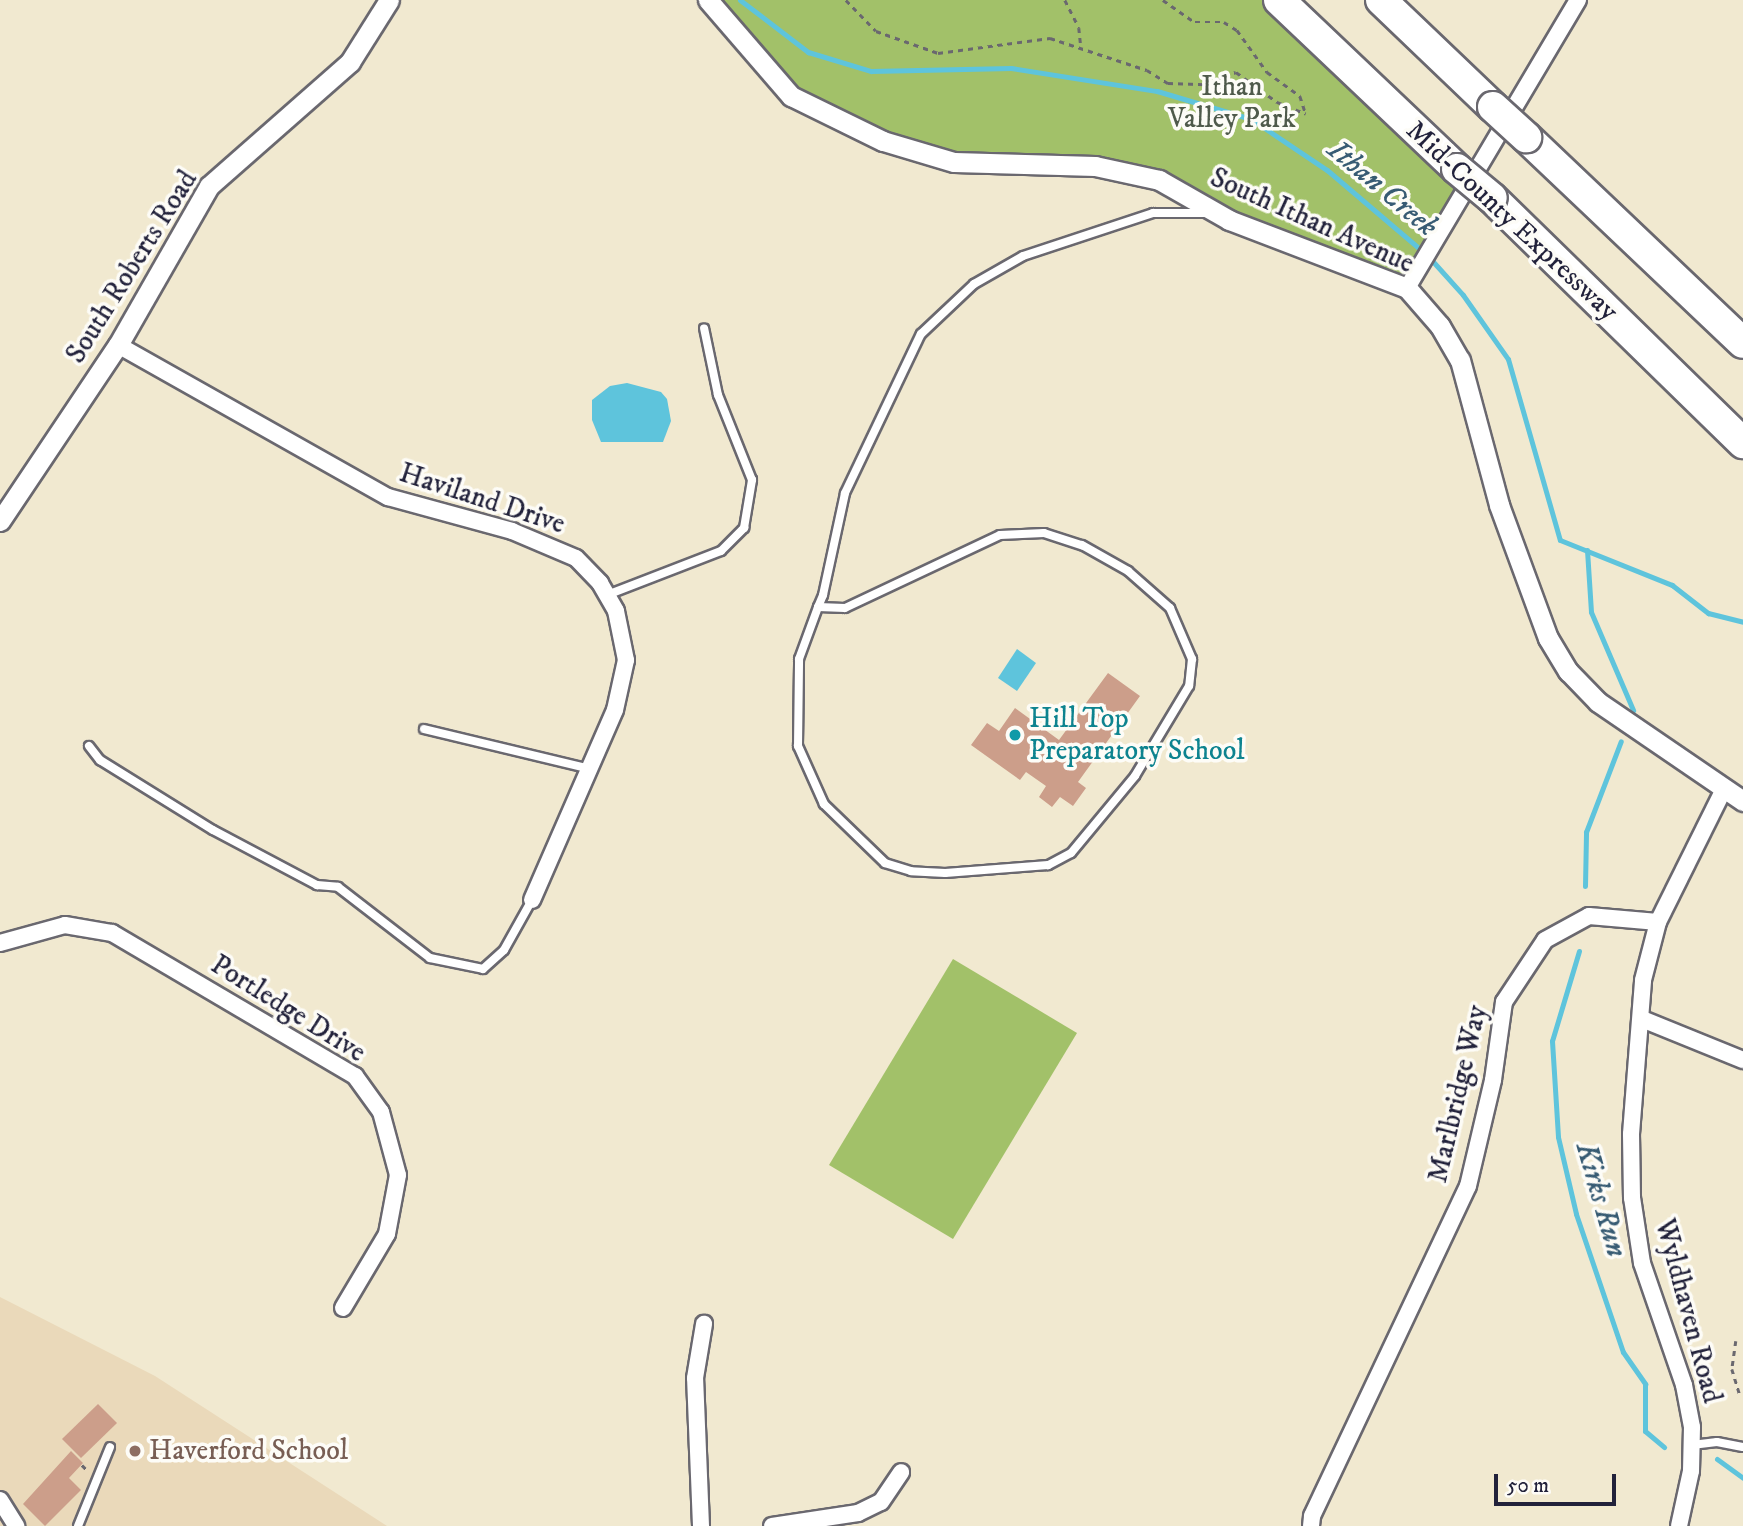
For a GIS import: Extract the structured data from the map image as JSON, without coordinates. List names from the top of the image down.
{
  "streets": {
    "highway": ["Mid-County Expressway"],
    "street": [
      "South Ithan Avenue",
      "South Roberts Road",
      "Haviland Drive",
      "Portledge Drive",
      "Marlbridge Way",
      "Wyldhaven Road"
    ]
  },
  "crossings": [
    ["South Ithan Avenue", "Wyldhaven Road"],
    ["South Roberts Road", "Haviland Drive"],
    ["Marlbridge Way", "Wyldhaven Road"]
  ],
  "water": ["Ithan Creek", "Kirks Run"],
  "parks": ["Ithan Valley Park"],
  "places": ["Hill Top Preparatory School", "Haverford School"],
  "scale_bar": "50 m"
}
